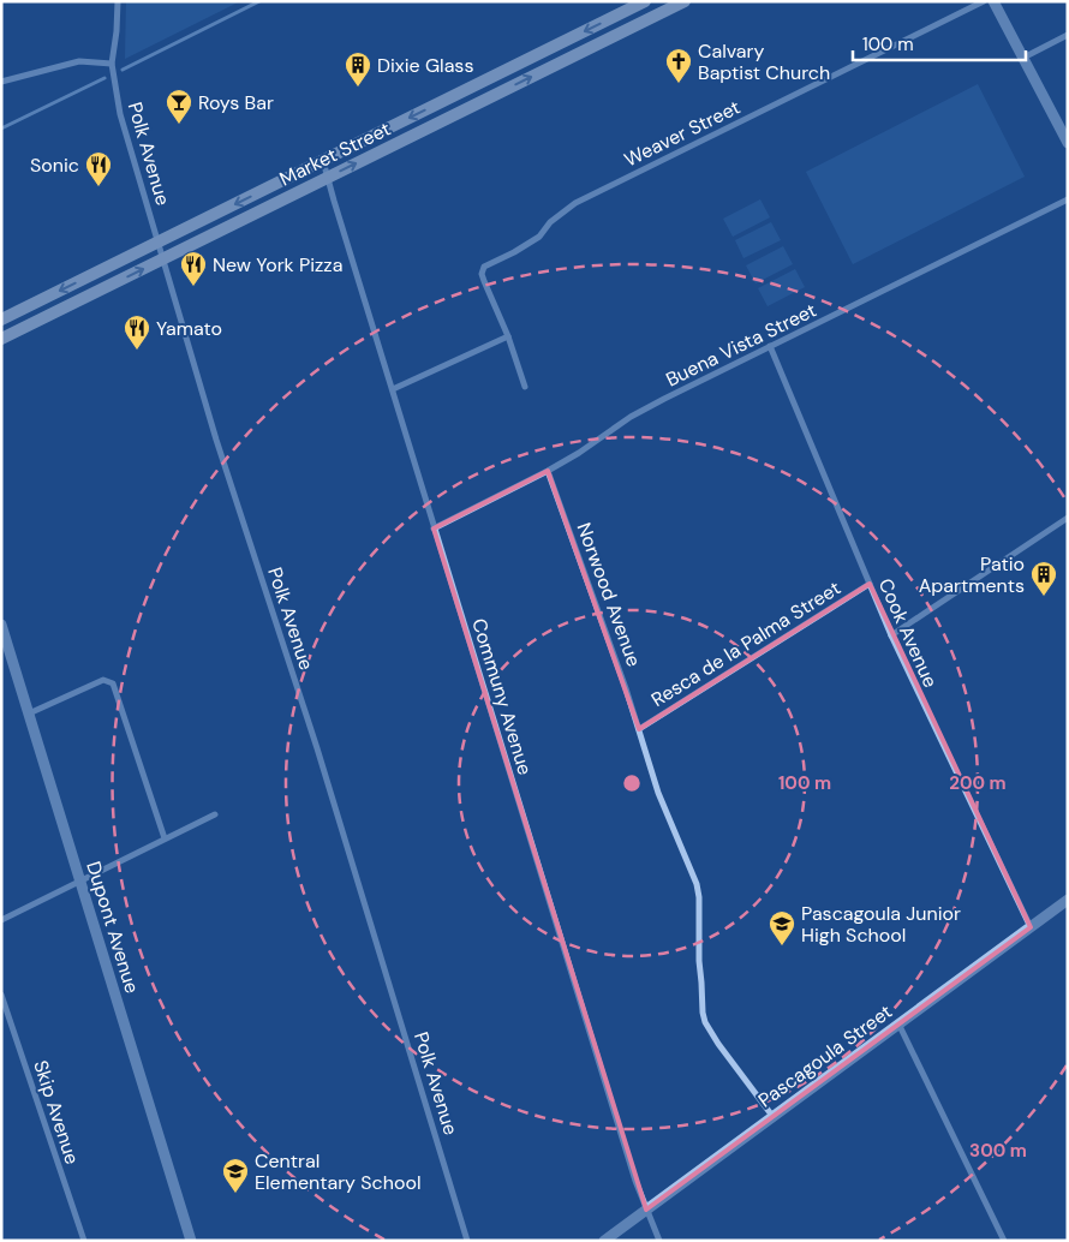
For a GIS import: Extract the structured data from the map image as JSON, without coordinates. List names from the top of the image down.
{
  "streets": {
    "main road": ["Market Street"],
    "street": [
      "Weaver Street",
      "Polk Avenue",
      "Buena Vista Street",
      "Norwood Avenue",
      "Cook Avenue",
      "Resca de la Palma Street",
      "Communy Avenue",
      "Dupont Avenue",
      "Pascagoula Street",
      "Skip Avenue"
    ]
  },
  "crossings": [
    ["Polk Avenue", "Market Street"],
    ["Market Street", "Communy Avenue"],
    ["Buena Vista Street", "Norwood Avenue"],
    ["Buena Vista Street", "Cook Avenue"],
    ["Buena Vista Street", "Communy Avenue"],
    ["Norwood Avenue", "Resca de la Palma Street"],
    ["Norwood Avenue", "Pascagoula Street"],
    ["Cook Avenue", "Resca de la Palma Street"],
    ["Cook Avenue", "Pascagoula Street"],
    ["Communy Avenue", "Pascagoula Street"]
  ],
  "places": {
    "church": ["Calvary Baptist Church"],
    "building": ["Dixie Glass", "Patio Apartments"],
    "bar": ["Roys Bar"],
    "restaurant": ["Sonic", "New York Pizza", "Yamato"],
    "school or university": ["Pascagoula Junior High School", "Central Elementary School"]
  },
  "scale_bar": "100 m",
  "rings": ["100 m", "200 m", "300 m"]
}
